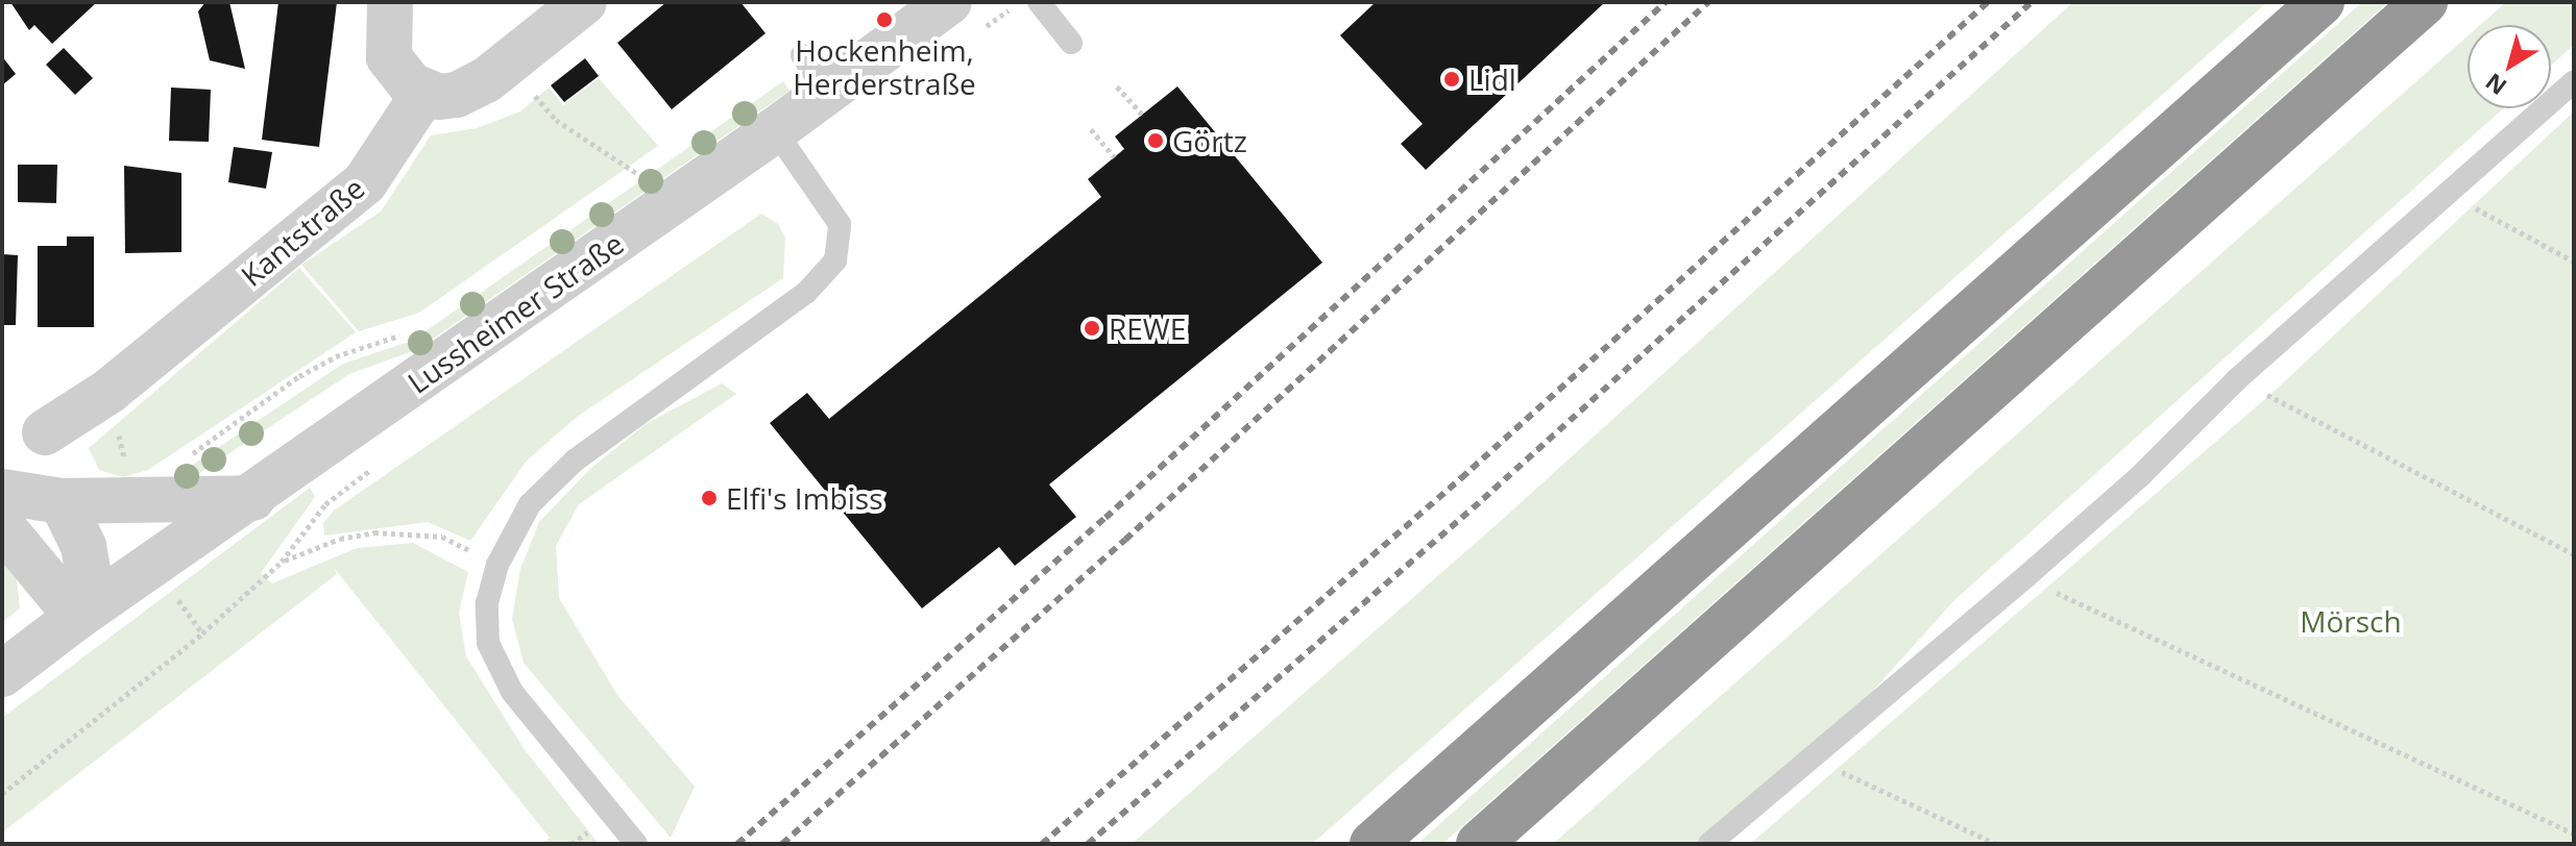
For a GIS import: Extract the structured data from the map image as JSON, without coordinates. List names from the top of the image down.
{
  "streets": {
    "street": ["Kantstraße", "Lussheimer Straße"]
  },
  "parks": ["Mörsch"],
  "places": [
    "Hockenheim, Herderstraße",
    "Lidl",
    "Görtz",
    "REWE",
    "Elfi's Imbiss"
  ],
  "north": "bottom left"
}
